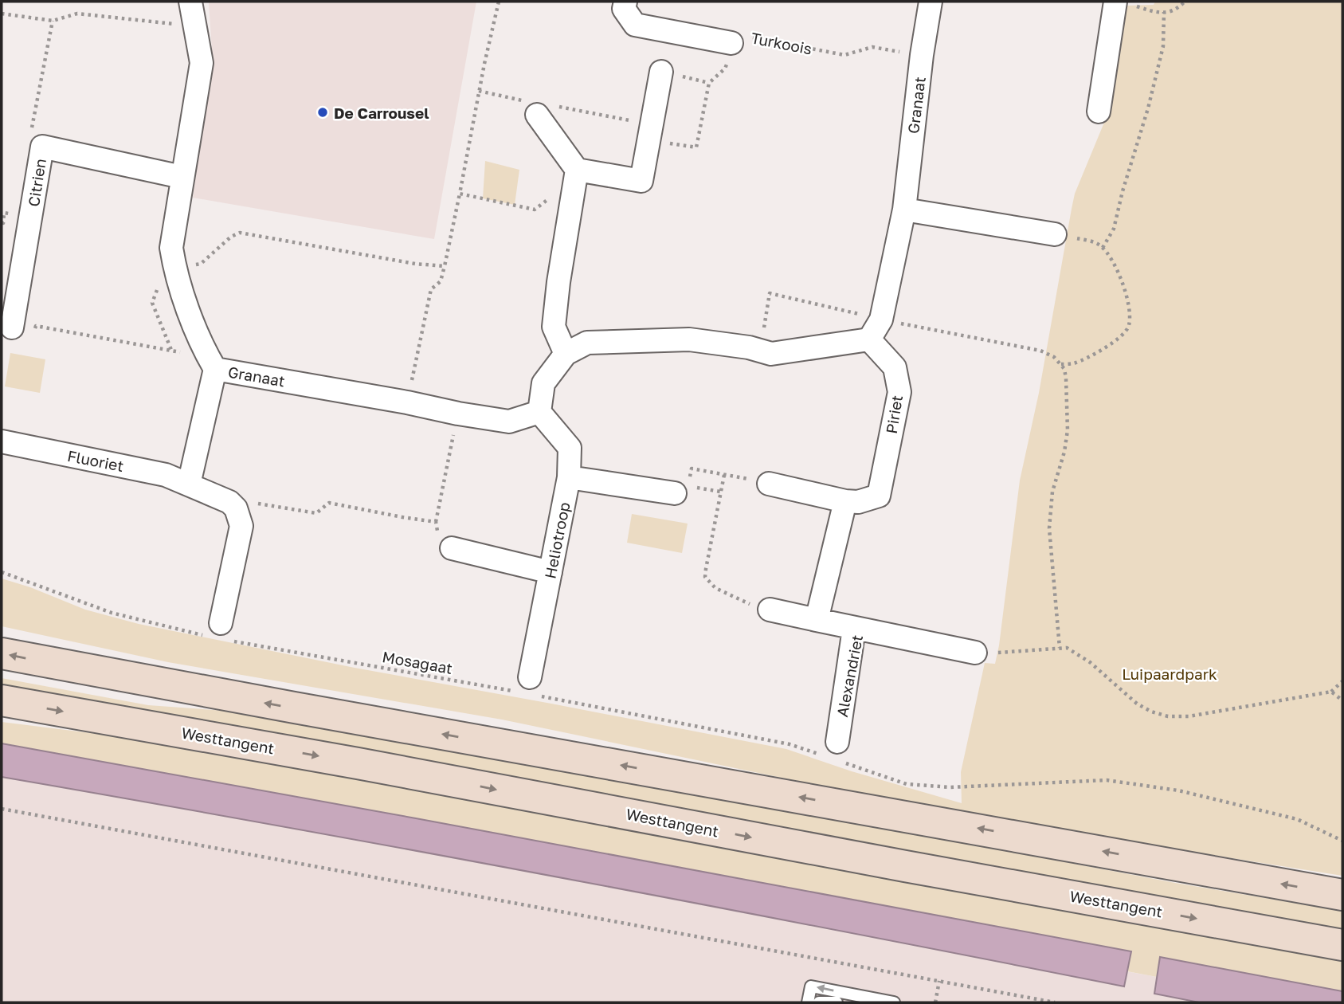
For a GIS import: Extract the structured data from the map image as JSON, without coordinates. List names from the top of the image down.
{
  "streets": {
    "main road": ["Westtangent"],
    "street": [
      "Turkoois",
      "Granaat",
      "Citrien",
      "Piriet",
      "Fluoriet",
      "Heliotroop",
      "Alexandriet"
    ],
    "path": ["Mosagaat"]
  },
  "crossings": [
    ["Turkoois", "Granaat"],
    ["Granaat", "Piriet"],
    ["Granaat", "Heliotroop"],
    ["Heliotroop", "Mosagaat"],
    ["Mosagaat", "Alexandriet"]
  ],
  "parks": ["Luipaardpark"],
  "places": ["De Carrousel"]
}
